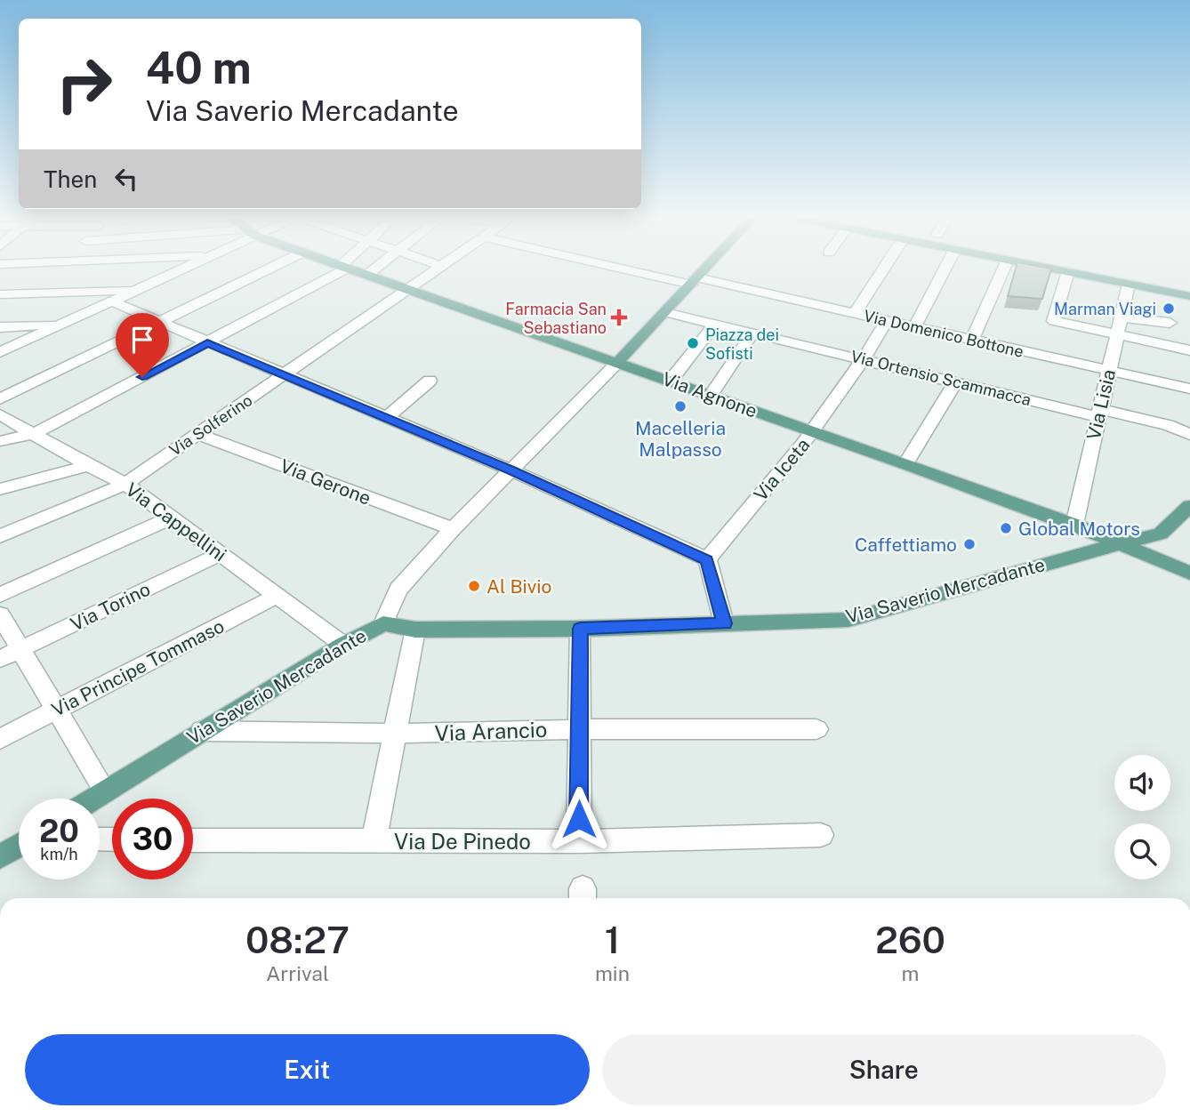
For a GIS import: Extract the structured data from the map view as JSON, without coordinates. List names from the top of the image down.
{
  "streets": {
    "main road": ["Via Agnone", "Via Saverio Mercadante"],
    "street": [
      "Via Domenico Bottone",
      "Via Ortensio Scammacca",
      "Via Lisia",
      "Via Solferino",
      "Via Iceta",
      "Via Gerone",
      "Via Cappellini",
      "Via Torino",
      "Via Principe Tommaso",
      "Via Arancio",
      "Via De Pinedo"
    ]
  },
  "crossings": [
    ["Via Domenico Bottone", "Via Lisia"],
    ["Via Domenico Bottone", "Via Iceta"],
    ["Via Ortensio Scammacca", "Via Lisia"],
    ["Via Ortensio Scammacca", "Via Iceta"],
    ["Via Agnone", "Via Lisia"],
    ["Via Agnone", "Via Solferino"],
    ["Via Agnone", "Via Iceta"],
    ["Via Agnone", "Via Saverio Mercadante"],
    ["Via Solferino", "Via Gerone"],
    ["Via Solferino", "Via Cappellini"],
    ["Via Cappellini", "Via Saverio Mercadante"],
    ["Via Cappellini", "Via Torino"],
    ["Via Cappellini", "Via Principe Tommaso"],
    ["Via Saverio Mercadante", "Via Arancio"]
  ],
  "places": {
    "other": [
      "Marman Viagi",
      "Piazza dei Sofisti",
      "Macelleria Malpasso",
      "Global Motors",
      "Caffettiamo",
      "Al Bivio"
    ],
    "health": ["Farmacia San Sebastiano"]
  },
  "page": {
    "turn": ["40 m", "Via Saverio Mercadante"],
    "then": "Then",
    "speed": "20 km/h",
    "limit": "30",
    "eta": [
      "08:27",
      "Arrival",
      "1",
      "min",
      "260",
      "m"
    ],
    "buttons": ["Exit", "Share"]
  }
}
